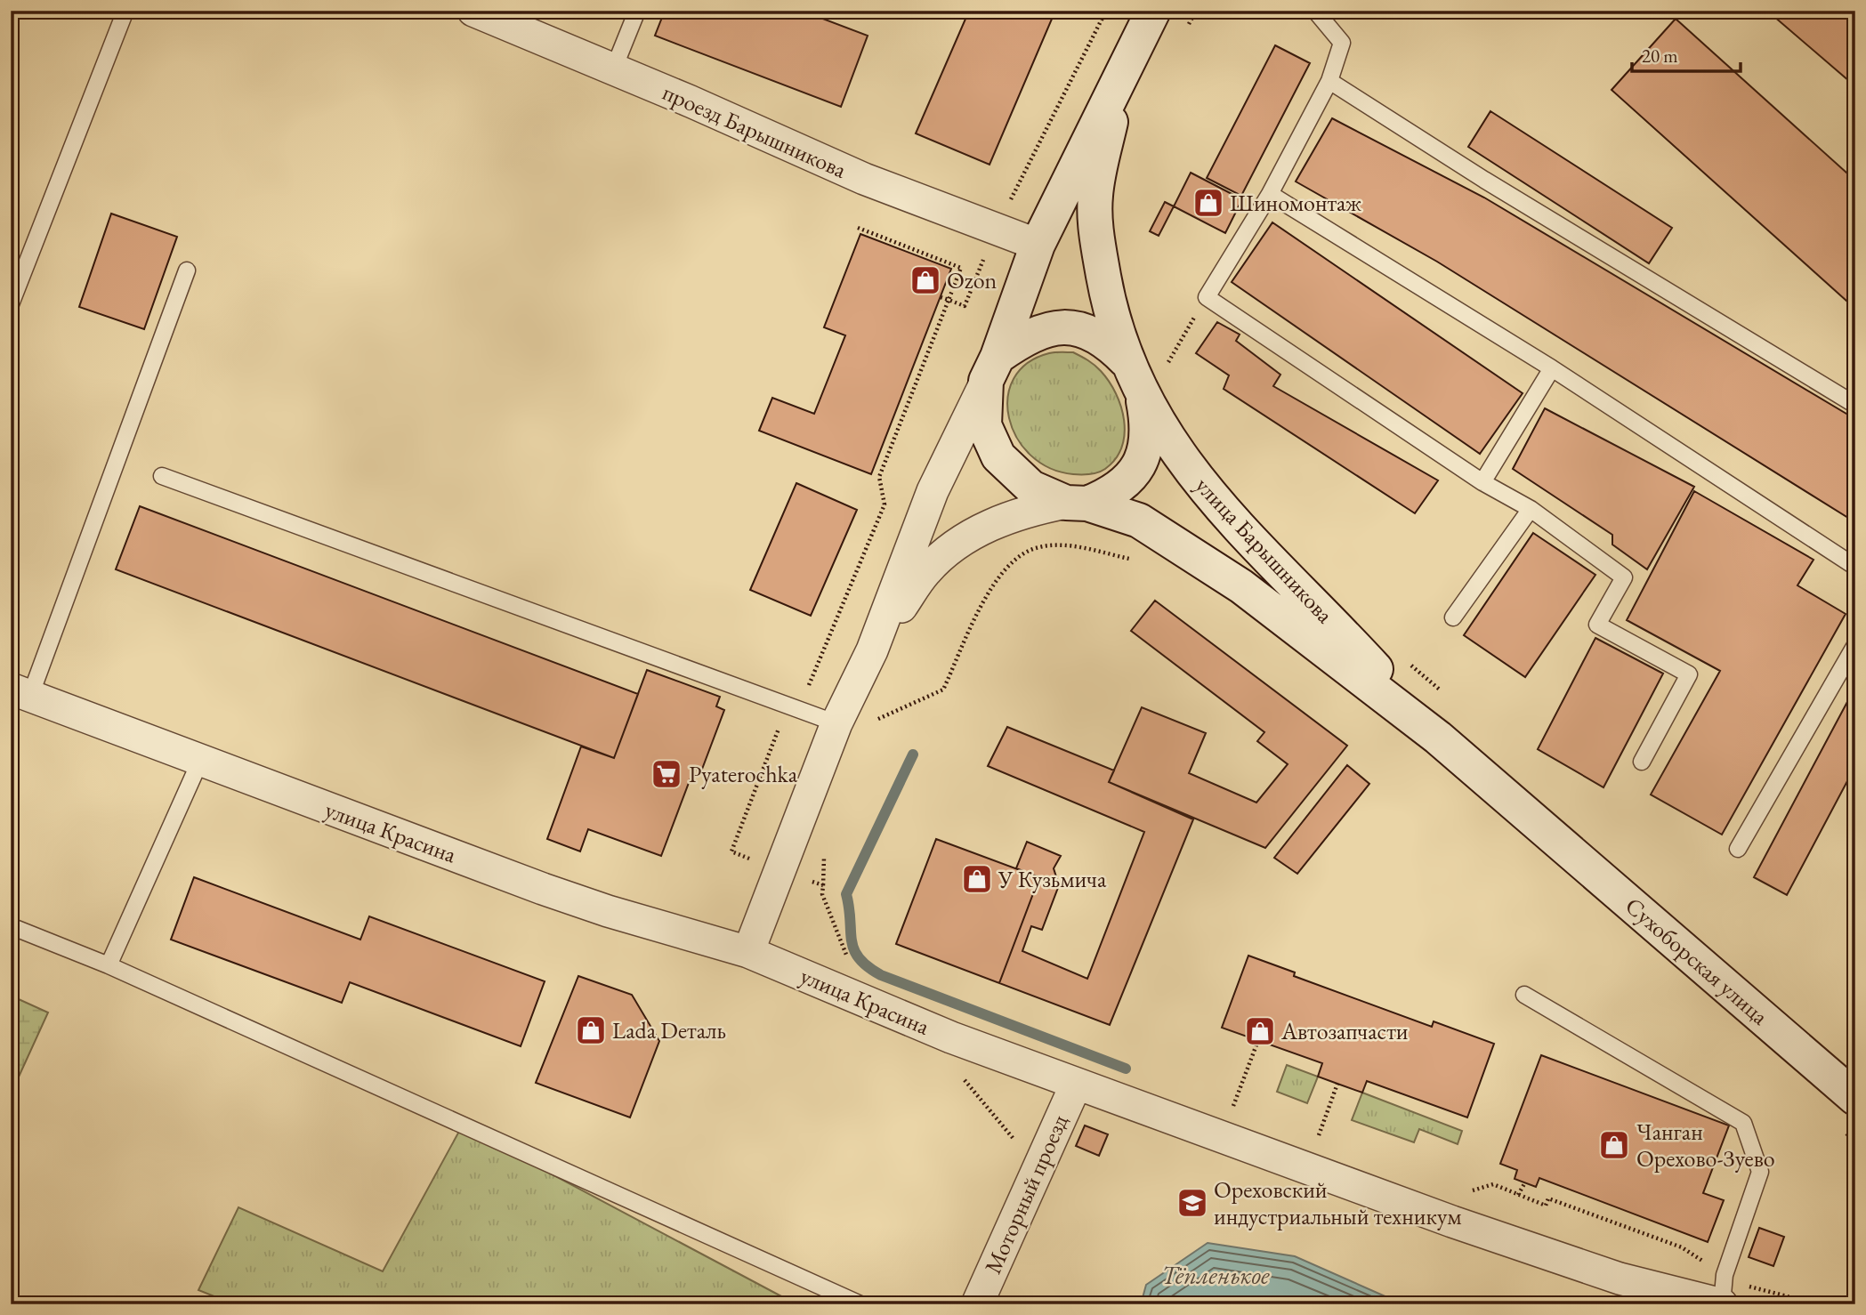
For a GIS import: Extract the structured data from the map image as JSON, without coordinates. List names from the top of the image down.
{
  "streets": {
    "main road": ["улица Барышникова", "Сухоборская улица"],
    "street": ["проезд Барышникова", "улица Красина", "Моторный проезд"]
  },
  "crossings": [
    ["проезд Барышникова", "улица Барышникова"],
    ["улица Барышникова", "Сухоборская улица"],
    ["улица Красина", "Моторный проезд"]
  ],
  "water": ["Тёпленькое"],
  "places": {
    "shop": [
      "Шиномонтаж",
      "Ozon",
      "У Кузьмича",
      "Lada Dеталь",
      "Автозапчасти",
      "Чанган Орехово-Зуево"
    ],
    "supermarket": ["Pyaterochka"],
    "school or university": ["Ореховский индустриальный техникум"]
  },
  "scale_bar": "20 m"
}
